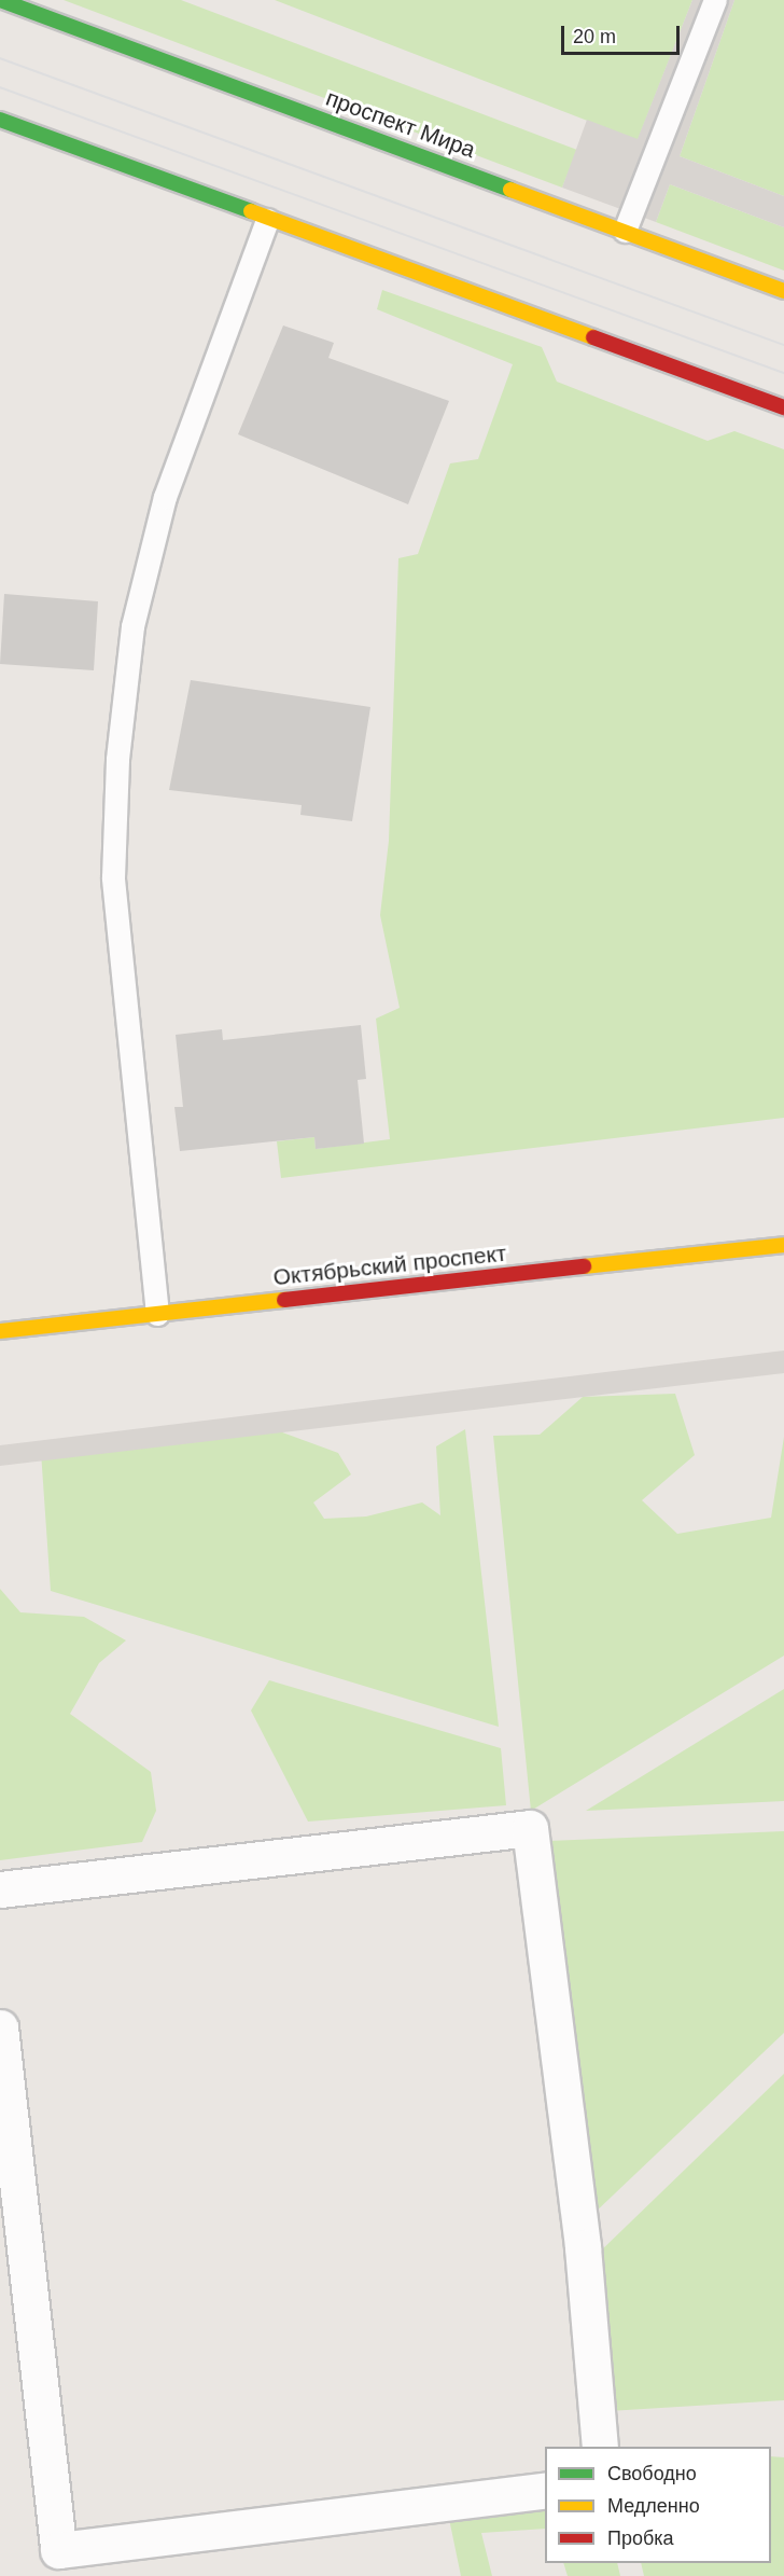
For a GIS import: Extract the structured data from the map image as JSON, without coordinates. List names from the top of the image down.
{
  "streets": {
    "street": ["проспект Мира", "Октябрьский проспект"]
  },
  "legend": ["Свободно", "Медленно", "Пробка"],
  "scale_bar": "20 m"
}
